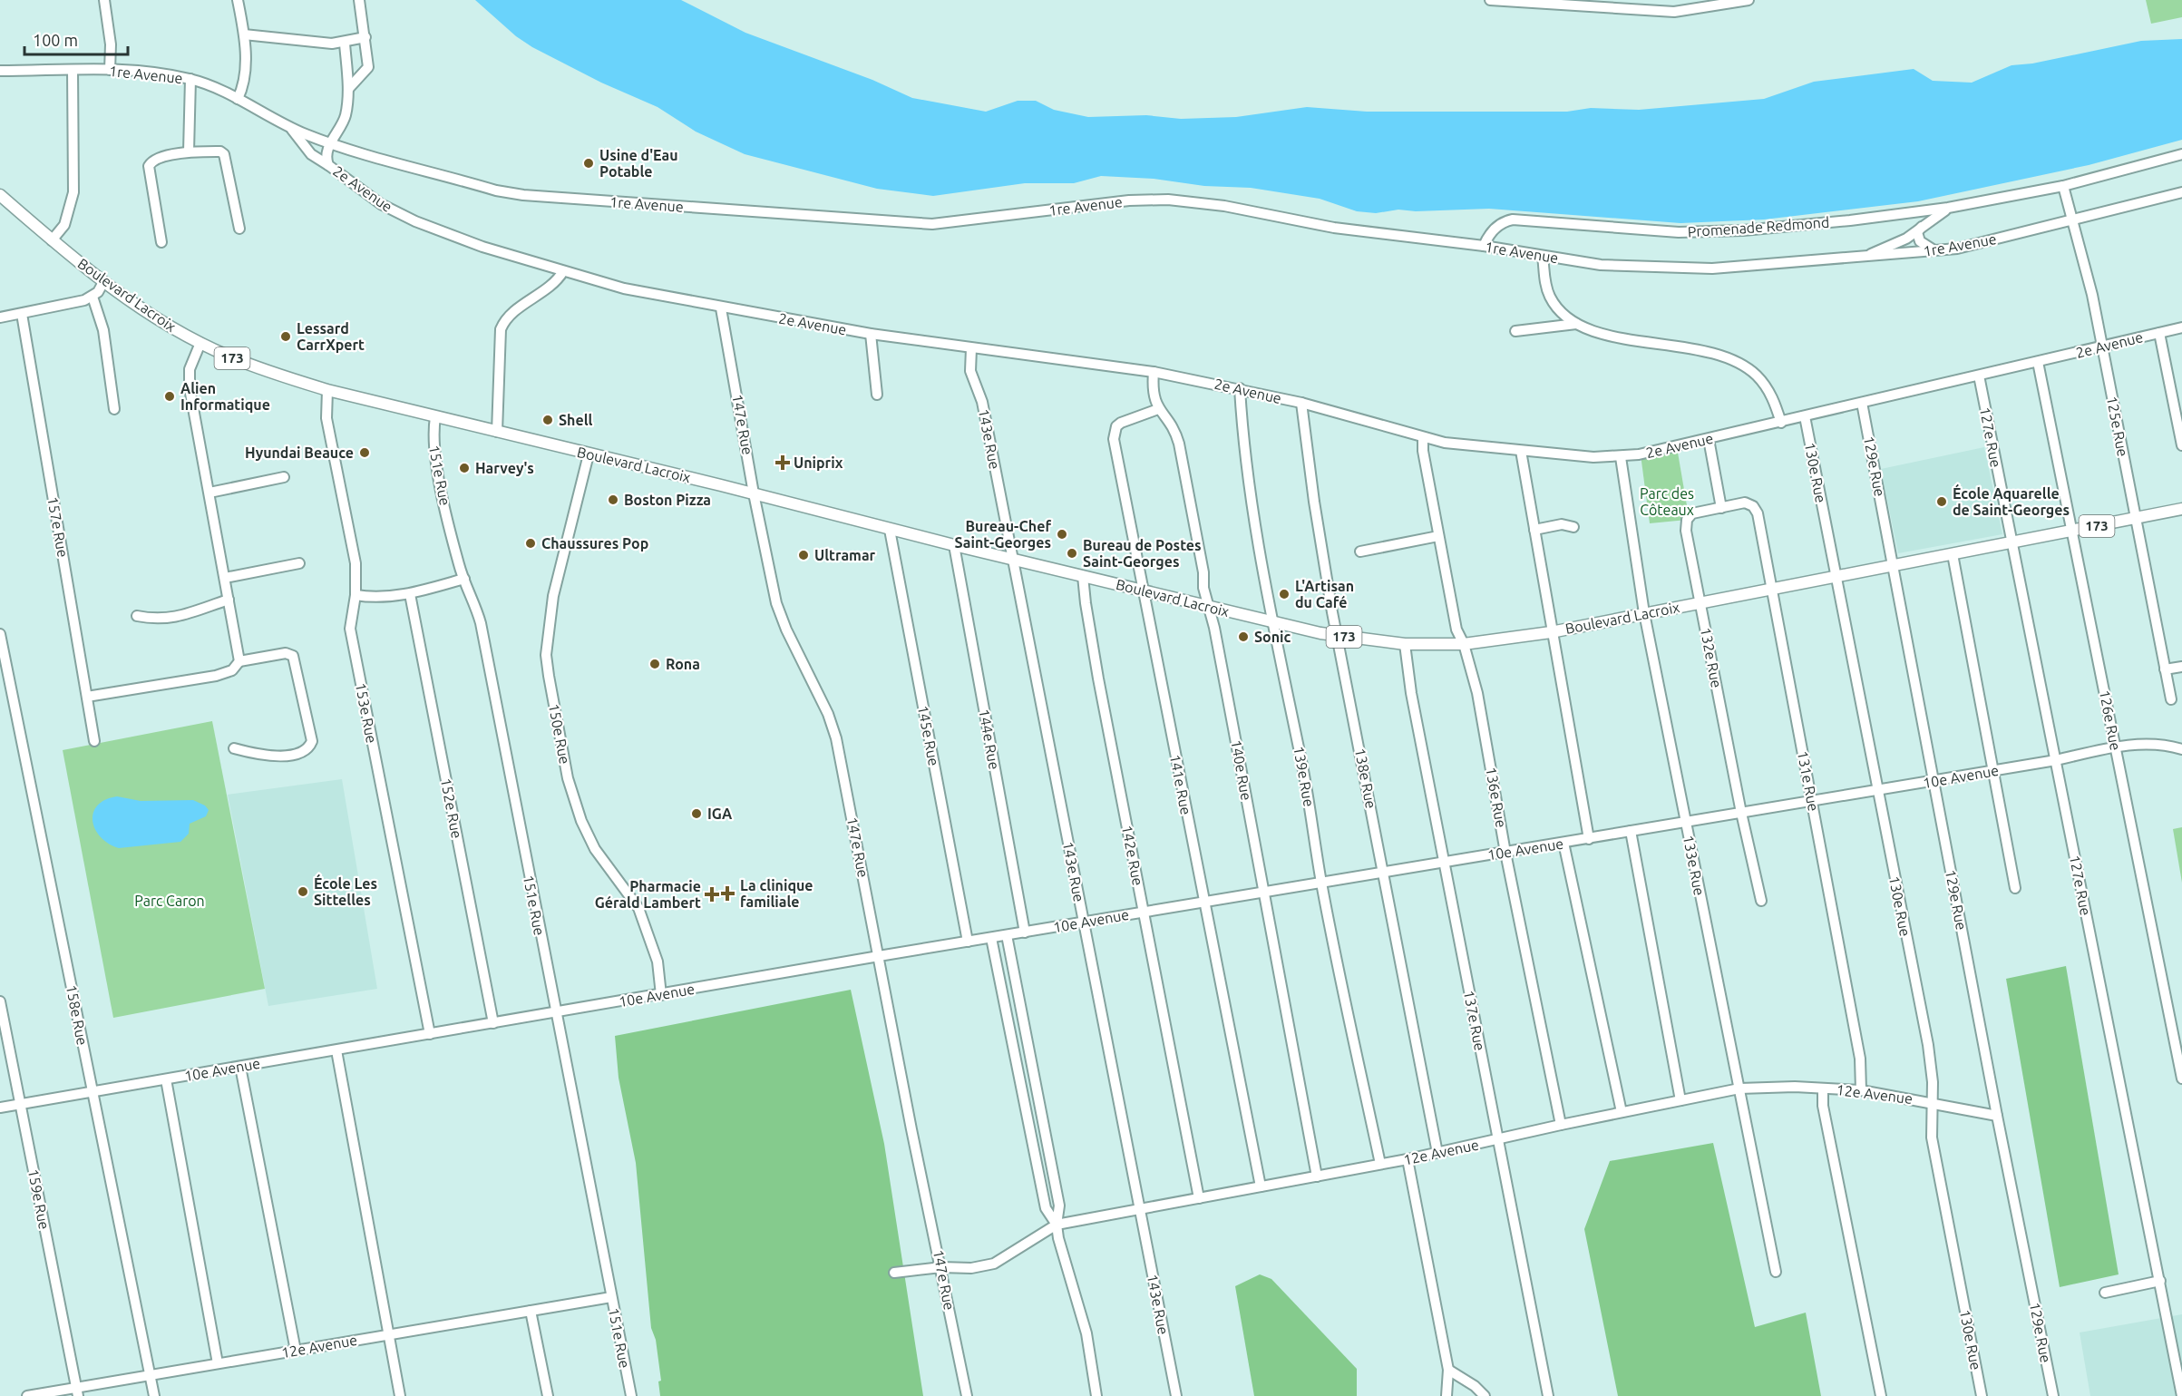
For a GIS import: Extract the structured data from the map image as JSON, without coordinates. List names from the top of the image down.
{
  "streets": {
    "main road": ["Boulevard Lacroix", "173"],
    "street": [
      "1re Avenue",
      "2e Avenue",
      "Promenade Redmond",
      "147e Rue",
      "125e Rue",
      "127e Rue",
      "143e Rue",
      "129e Rue",
      "130e Rue",
      "151e Rue",
      "157e Rue",
      "132e Rue",
      "153e Rue",
      "126e Rue",
      "150e Rue",
      "145e Rue",
      "144e Rue",
      "140e Rue",
      "139e Rue",
      "10e Avenue",
      "138e Rue",
      "131e Rue",
      "141e Rue",
      "136e Rue",
      "152e Rue",
      "142e Rue",
      "133e Rue",
      "158e Rue",
      "137e Rue",
      "12e Avenue",
      "159e Rue"
    ]
  },
  "crossings": [
    ["1re Avenue", "2e Avenue"],
    ["1re Avenue", "Promenade Redmond"],
    ["1re Avenue", "125e Rue"],
    ["2e Avenue", "147e Rue"],
    ["2e Avenue", "125e Rue"],
    ["2e Avenue", "127e Rue"],
    ["2e Avenue", "143e Rue"],
    ["2e Avenue", "129e Rue"],
    ["2e Avenue", "130e Rue"],
    ["2e Avenue", "126e Rue"],
    ["2e Avenue", "140e Rue"],
    ["2e Avenue", "139e Rue"],
    ["2e Avenue", "138e Rue"],
    ["2e Avenue", "136e Rue"],
    ["2e Avenue", "133e Rue"],
    ["Promenade Redmond", "125e Rue"],
    ["Boulevard Lacroix", "147e Rue"],
    ["Boulevard Lacroix", "125e Rue"],
    ["Boulevard Lacroix", "127e Rue"],
    ["Boulevard Lacroix", "143e Rue"],
    ["Boulevard Lacroix", "129e Rue"],
    ["Boulevard Lacroix", "130e Rue"],
    ["Boulevard Lacroix", "151e Rue"],
    ["Boulevard Lacroix", "132e Rue"],
    ["Boulevard Lacroix", "153e Rue"],
    ["Boulevard Lacroix", "126e Rue"],
    ["Boulevard Lacroix", "150e Rue"],
    ["Boulevard Lacroix", "145e Rue"],
    ["Boulevard Lacroix", "144e Rue"],
    ["Boulevard Lacroix", "140e Rue"],
    ["Boulevard Lacroix", "139e Rue"],
    ["Boulevard Lacroix", "138e Rue"],
    ["Boulevard Lacroix", "131e Rue"],
    ["Boulevard Lacroix", "141e Rue"],
    ["Boulevard Lacroix", "136e Rue"],
    ["Boulevard Lacroix", "142e Rue"],
    ["Boulevard Lacroix", "133e Rue"],
    ["Boulevard Lacroix", "137e Rue"],
    ["147e Rue", "10e Avenue"],
    ["147e Rue", "12e Avenue"],
    ["127e Rue", "10e Avenue"],
    ["143e Rue", "10e Avenue"],
    ["143e Rue", "12e Avenue"],
    ["129e Rue", "10e Avenue"],
    ["129e Rue", "12e Avenue"],
    ["130e Rue", "10e Avenue"],
    ["130e Rue", "12e Avenue"],
    ["151e Rue", "10e Avenue"],
    ["151e Rue", "12e Avenue"],
    ["132e Rue", "10e Avenue"],
    ["132e Rue", "131e Rue"],
    ["153e Rue", "10e Avenue"],
    ["126e Rue", "10e Avenue"],
    ["150e Rue", "10e Avenue"],
    ["145e Rue", "10e Avenue"],
    ["144e Rue", "10e Avenue"],
    ["140e Rue", "10e Avenue"],
    ["140e Rue", "141e Rue"],
    ["140e Rue", "12e Avenue"],
    ["139e Rue", "10e Avenue"],
    ["139e Rue", "12e Avenue"],
    ["10e Avenue", "138e Rue"],
    ["10e Avenue", "131e Rue"],
    ["10e Avenue", "141e Rue"],
    ["10e Avenue", "136e Rue"],
    ["10e Avenue", "152e Rue"],
    ["10e Avenue", "142e Rue"],
    ["10e Avenue", "133e Rue"],
    ["10e Avenue", "158e Rue"],
    ["10e Avenue", "137e Rue"],
    ["10e Avenue", "159e Rue"],
    ["138e Rue", "12e Avenue"],
    ["131e Rue", "12e Avenue"],
    ["141e Rue", "12e Avenue"],
    ["136e Rue", "12e Avenue"],
    ["142e Rue", "12e Avenue"],
    ["133e Rue", "12e Avenue"],
    ["158e Rue", "12e Avenue"],
    ["137e Rue", "12e Avenue"],
    ["12e Avenue", "159e Rue"]
  ],
  "parks": ["Parc des Côteaux", "Parc Caron"],
  "places": {
    "other": [
      "Usine d'Eau Potable",
      "Lessard CarrXpert",
      "Alien Informatique",
      "Shell",
      "Hyundai Beauce",
      "Harvey's",
      "Boston Pizza",
      "École Aquarelle de Saint-Georges",
      "Bureau-Chef Saint-Georges",
      "Chaussures Pop",
      "Bureau de Postes Saint-Georges",
      "Ultramar",
      "L'Artisan du Café",
      "Sonic",
      "Rona",
      "IGA",
      "École Les Sittelles"
    ],
    "health": ["Uniprix", "La clinique familiale", "Pharmacie Gérald Lambert"]
  },
  "scale_bar": "100 m"
}
